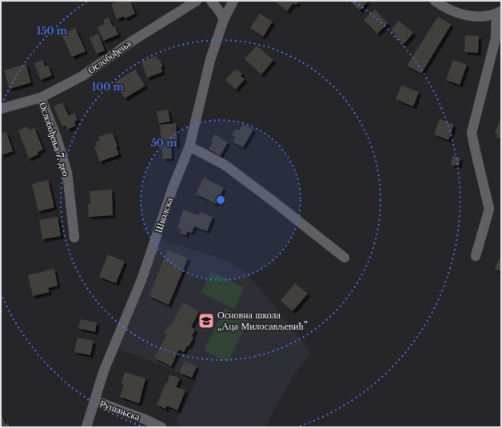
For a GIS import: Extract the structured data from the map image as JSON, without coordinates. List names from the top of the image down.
{
  "streets": {
    "street": [
      "Ослобођења",
      "Ослобођења 7. део",
      "Школска",
      "Рушањска"
    ]
  },
  "crossings": [
    ["Ослобођења", "Ослобођења 7. део"],
    ["Школска", "Рушањска"]
  ],
  "places": {
    "school or university": ["Основна школа „Аца Милосављевић”"]
  },
  "rings": ["150 m", "100 m", "50 m"]
}
